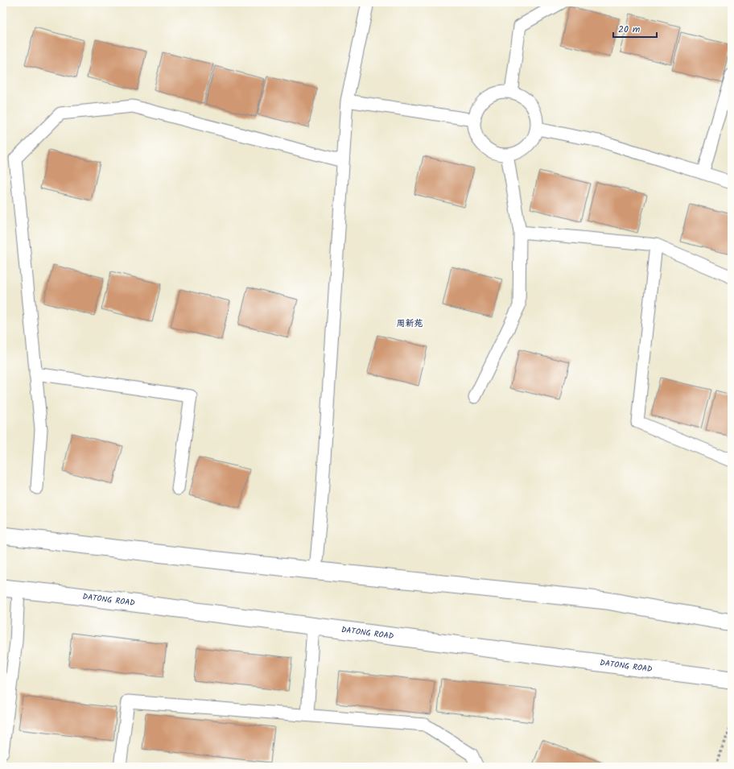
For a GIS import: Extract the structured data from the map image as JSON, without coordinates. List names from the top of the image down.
{
  "streets": {
    "street": ["DATONG ROAD"]
  },
  "districts": ["周新苑"],
  "scale_bar": "20 m"
}
